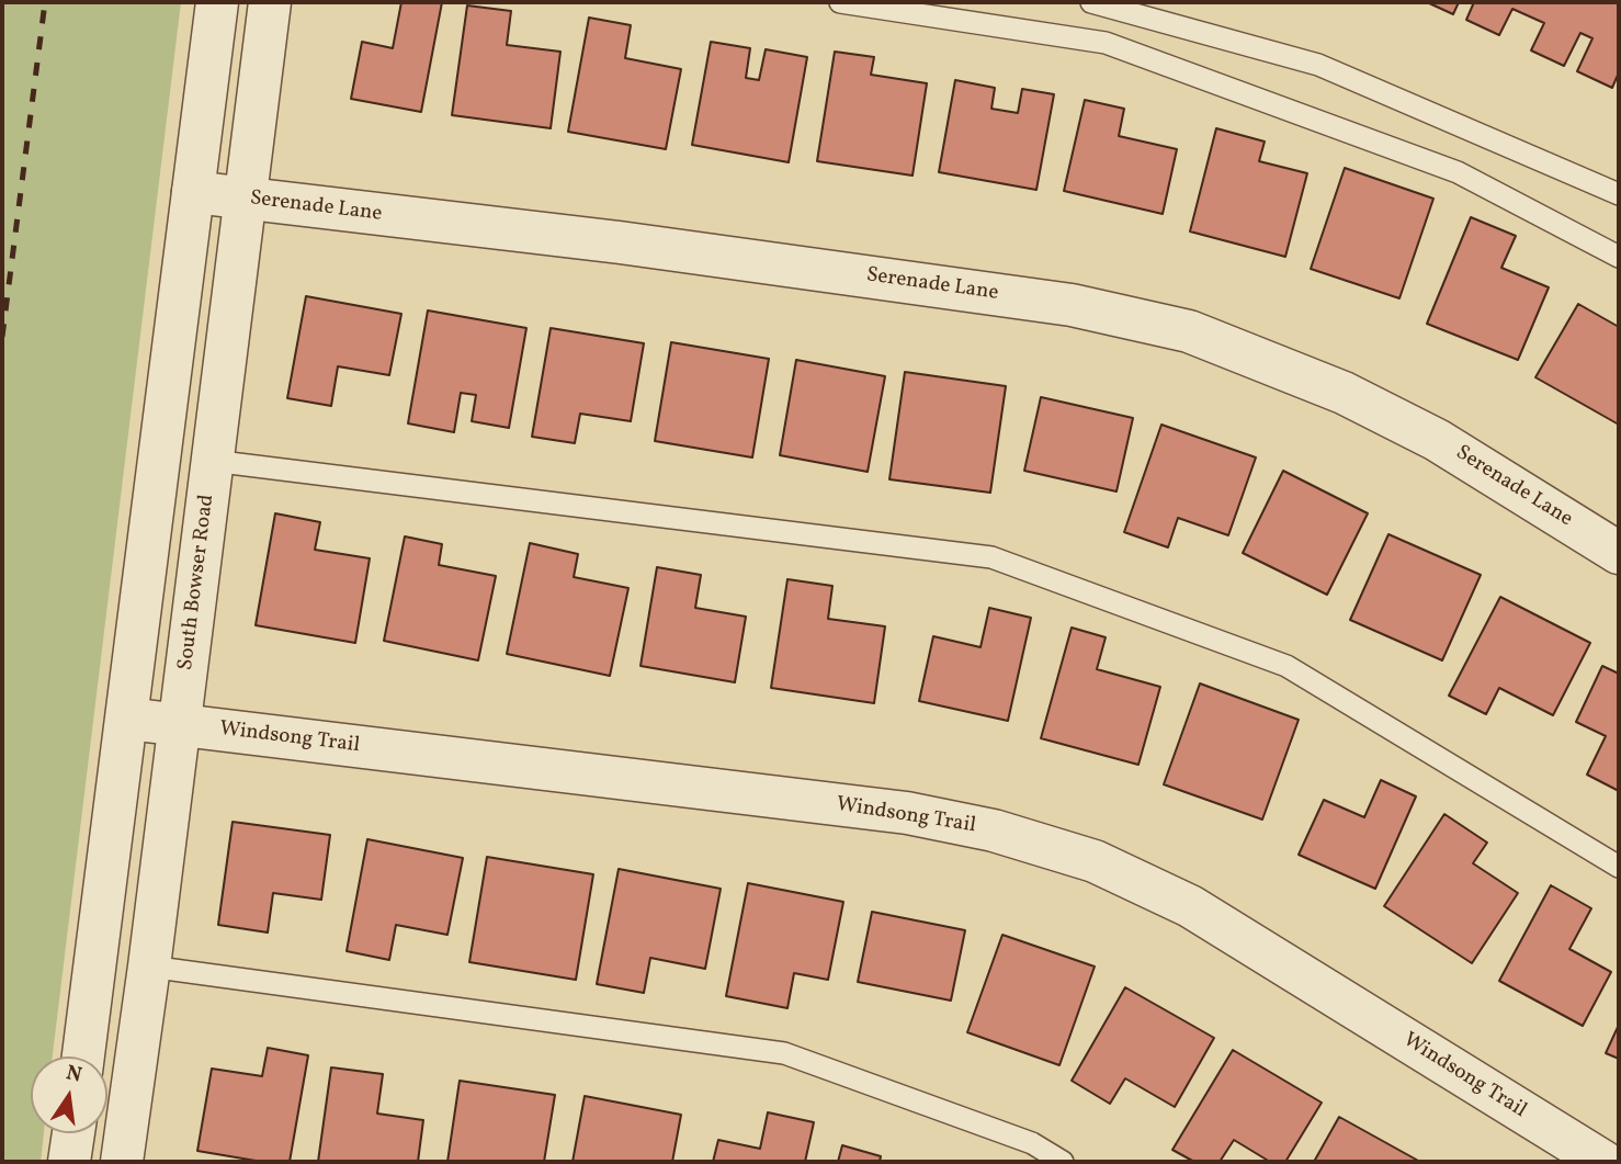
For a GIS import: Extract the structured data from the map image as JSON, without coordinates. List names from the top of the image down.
{
  "streets": {
    "street": ["Serenade Lane", "South Bowser Road", "Windsong Trail"]
  },
  "crossings": [
    ["Serenade Lane", "South Bowser Road"],
    ["South Bowser Road", "Windsong Trail"]
  ],
  "north": "top"
}
